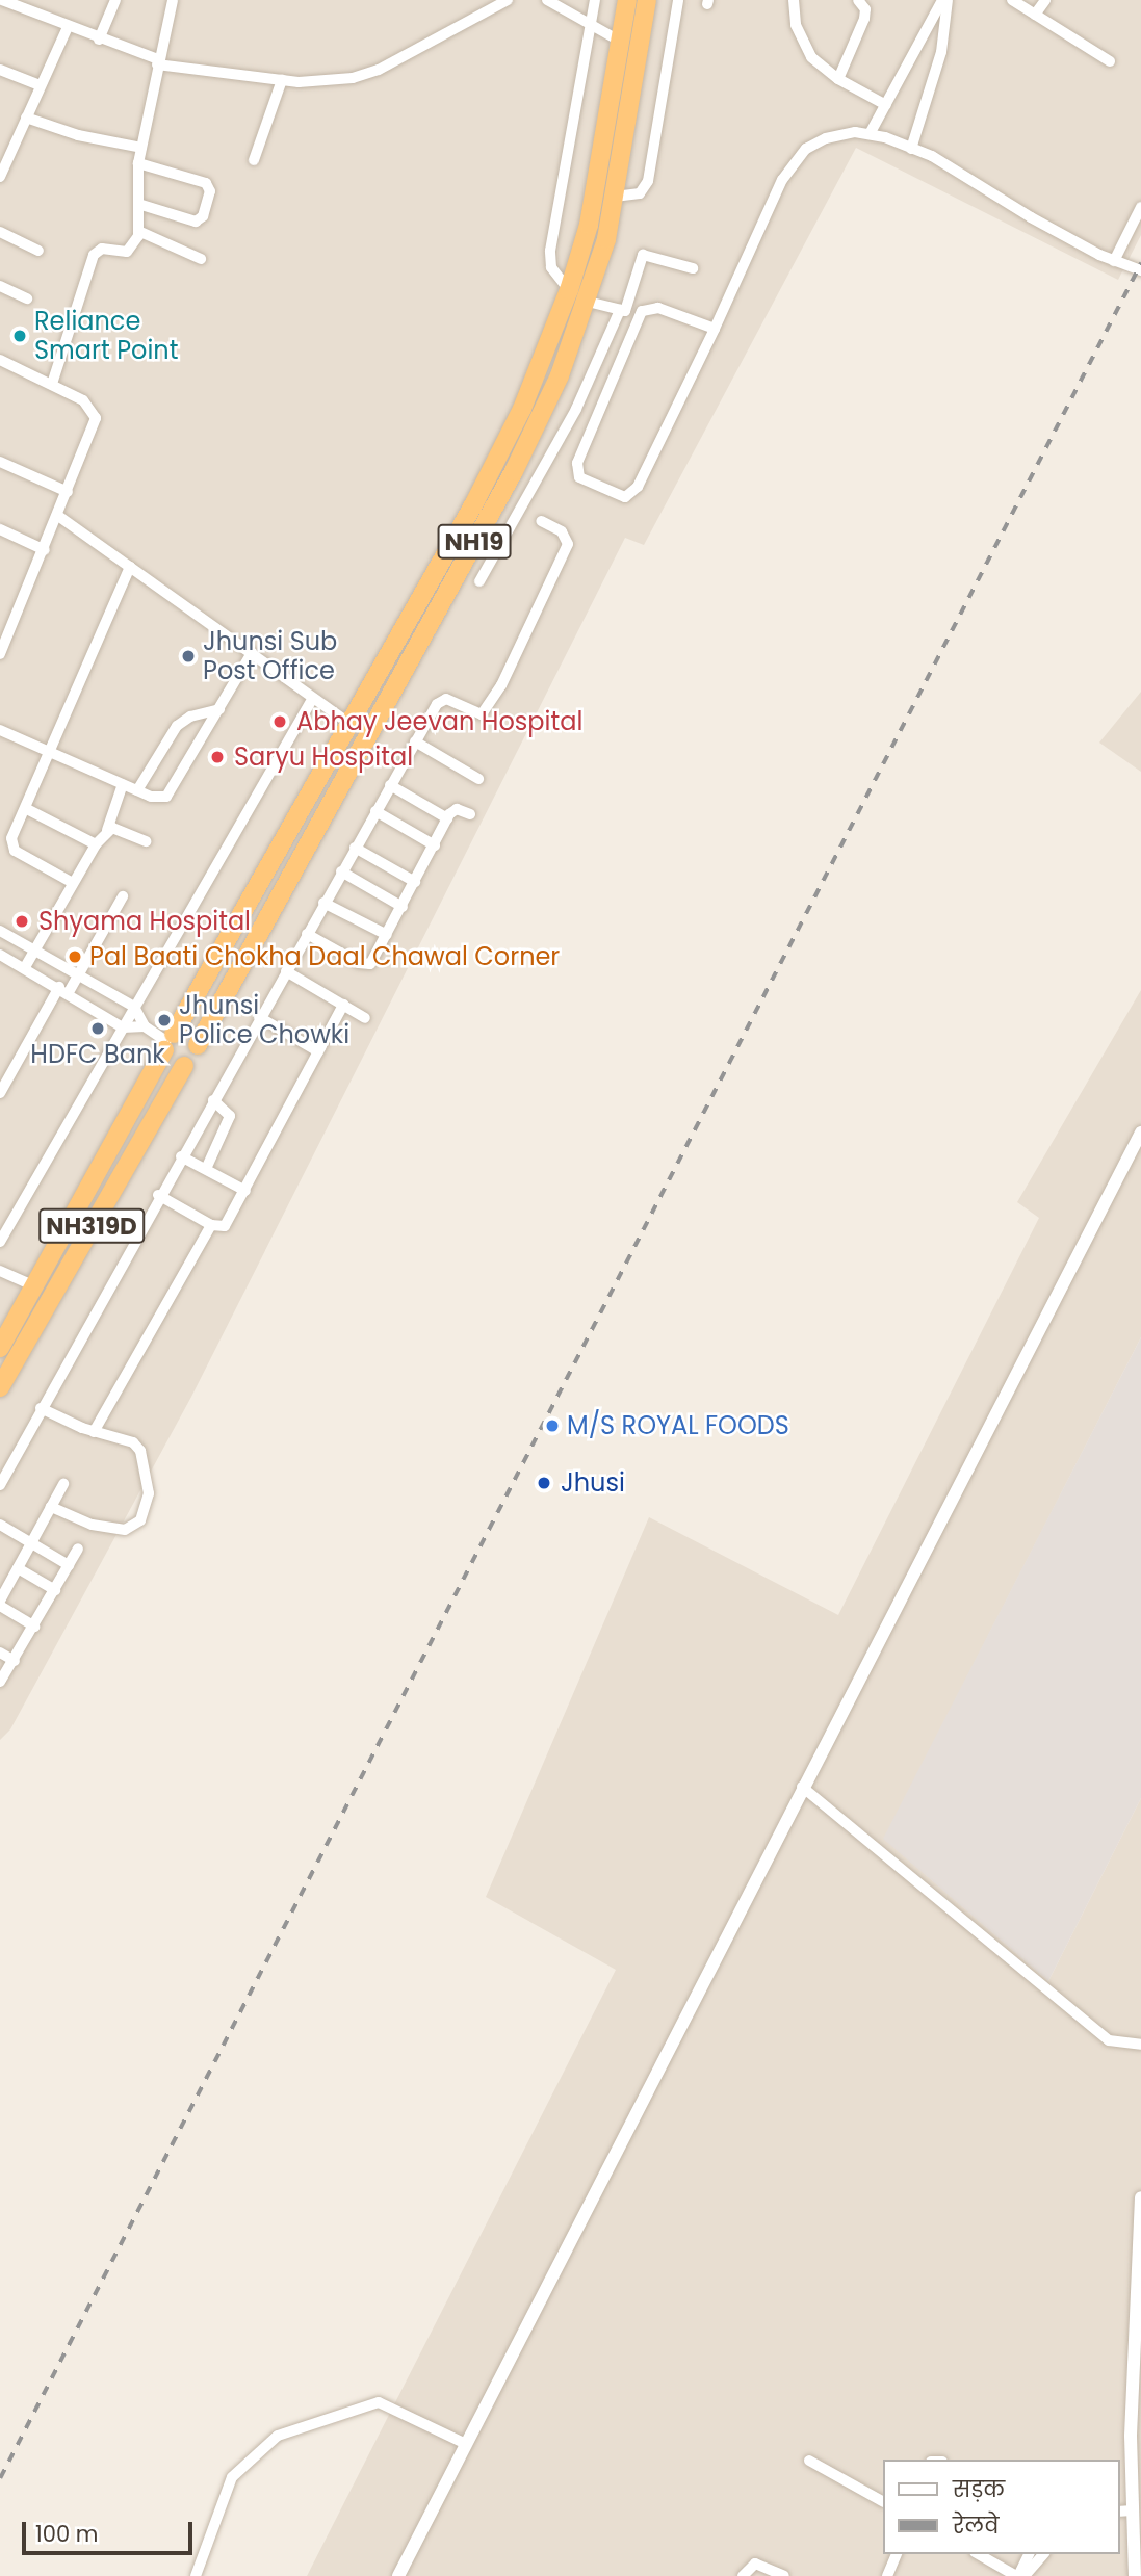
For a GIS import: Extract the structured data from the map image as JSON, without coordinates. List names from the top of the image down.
{
  "streets": {
    "highway": ["NH19", "NH319D"]
  },
  "crossings": [
    ["NH19", "NH319D"]
  ],
  "places": [
    "Reliance Smart Point",
    "Jhunsi Sub Post Office",
    "Abhay Jeevan Hospital",
    "Saryu Hospital",
    "Shyama Hospital",
    "Pal Baati Chokha Daal Chawal Corner",
    "Jhunsi Police Chowki",
    "HDFC Bank",
    "M/S ROYAL FOODS",
    "Jhusi"
  ],
  "legend": ["सड़क", "रेलवे"],
  "scale_bar": "100 m"
}
